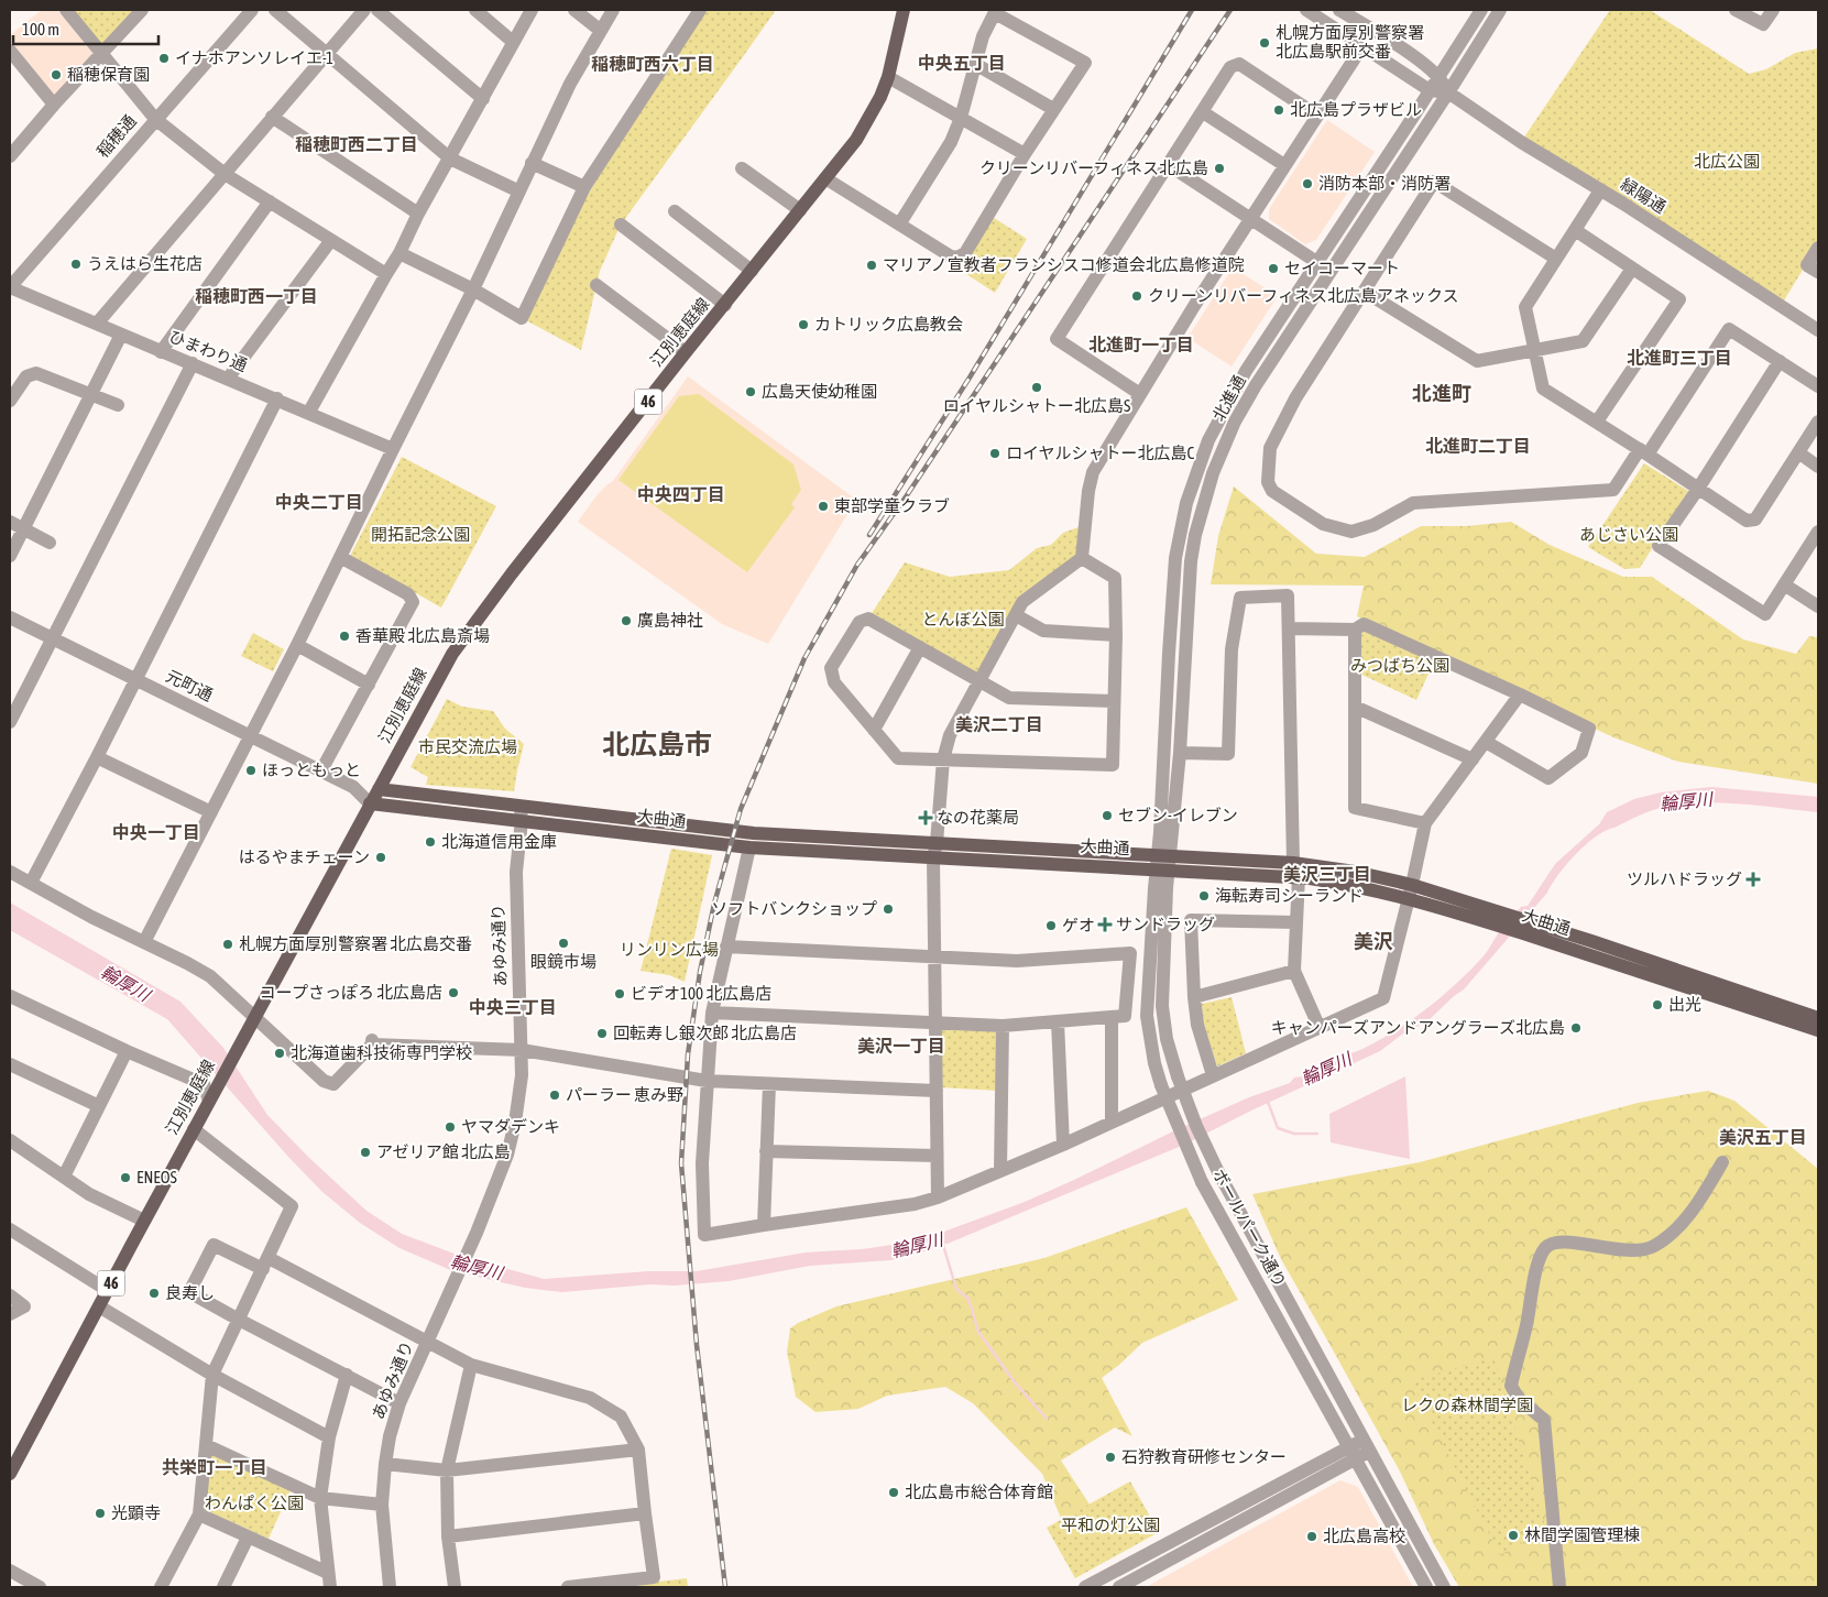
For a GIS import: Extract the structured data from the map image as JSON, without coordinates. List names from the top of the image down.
{
  "streets": {
    "main road": ["江別恵庭線", "46", "大曲通"],
    "street": [
      "稲穂通",
      "緑陽通",
      "ひまわり通",
      "北進通",
      "元町通",
      "あゆみ通り",
      "ボールパーク通り"
    ]
  },
  "crossings": [
    ["稲穂通", "ひまわり通"],
    ["緑陽通", "北進通"],
    ["江別恵庭線", "大曲通"],
    ["北進通", "大曲通"],
    ["北進通", "ボールパーク通り"],
    ["大曲通", "あゆみ通り"],
    ["大曲通", "ボールパーク通り"]
  ],
  "districts": [
    "中央五丁目",
    "稲穂町西六丁目",
    "稲穂町西二丁目",
    "稲穂町西一丁目",
    "北進町一丁目",
    "北進町三丁目",
    "北進町",
    "北進町二丁目",
    "中央四丁目",
    "中央二丁目",
    "美沢二丁目",
    "北広島市",
    "中央一丁目",
    "美沢三丁目",
    "美沢",
    "中央三丁目",
    "美沢一丁目",
    "美沢五丁目",
    "共栄町一丁目"
  ],
  "water": ["輪厚川"],
  "parks": [
    "北広公園",
    "開拓記念公園",
    "あじさい公園",
    "とんぼ公園",
    "みつばち公園",
    "市民交流広場",
    "リンリン広場",
    "レクの森林間学園",
    "わんぱく公園",
    "平和の灯公園"
  ],
  "places": {
    "other": [
      "札幌方面厚別警察署 北広島駅前交番",
      "イナホアンソレイエ-1",
      "稲穂保育園",
      "北広島プラザビル",
      "クリーンリバーフィネス北広島",
      "消防本部・消防署",
      "うえはら生花店",
      "マリアノ宣教者フランシスコ修道会北広島修道院",
      "セイコーマート",
      "クリーンリバーフィネス北広島アネックス",
      "カトリック広島教会",
      "ロイヤルシャトー北広島S",
      "広島天使幼稚園",
      "ロイヤルシャトー北広島C",
      "東部学童クラブ",
      "廣島神社",
      "香華殿 北広島斎場",
      "ほっともっと",
      "セブン-イレブン",
      "北海道信用金庫",
      "はるやまチェーン",
      "海転寿司シーランド",
      "ソフトバンクショップ",
      "ゲオ",
      "眼鏡市場",
      "札幌方面厚別警察署 北広島交番",
      "コープさっぽろ 北広島店",
      "ビデオ100 北広島店",
      "出光",
      "キャンパーズアンドアングラーズ北広島",
      "回転寿し銀次郎 北広島店",
      "北海道歯科技術専門学校",
      "パーラー 恵み野",
      "ヤマダデンキ",
      "アゼリア館 北広島",
      "ENEOS",
      "良寿し",
      "石狩教育研修センター",
      "北広島市総合体育館",
      "光顕寺",
      "林間学園管理棟",
      "北広島高校"
    ],
    "health": ["なの花薬局", "ツルハドラッグ", "サンドラッグ"]
  },
  "scale_bar": "100 m"
}
